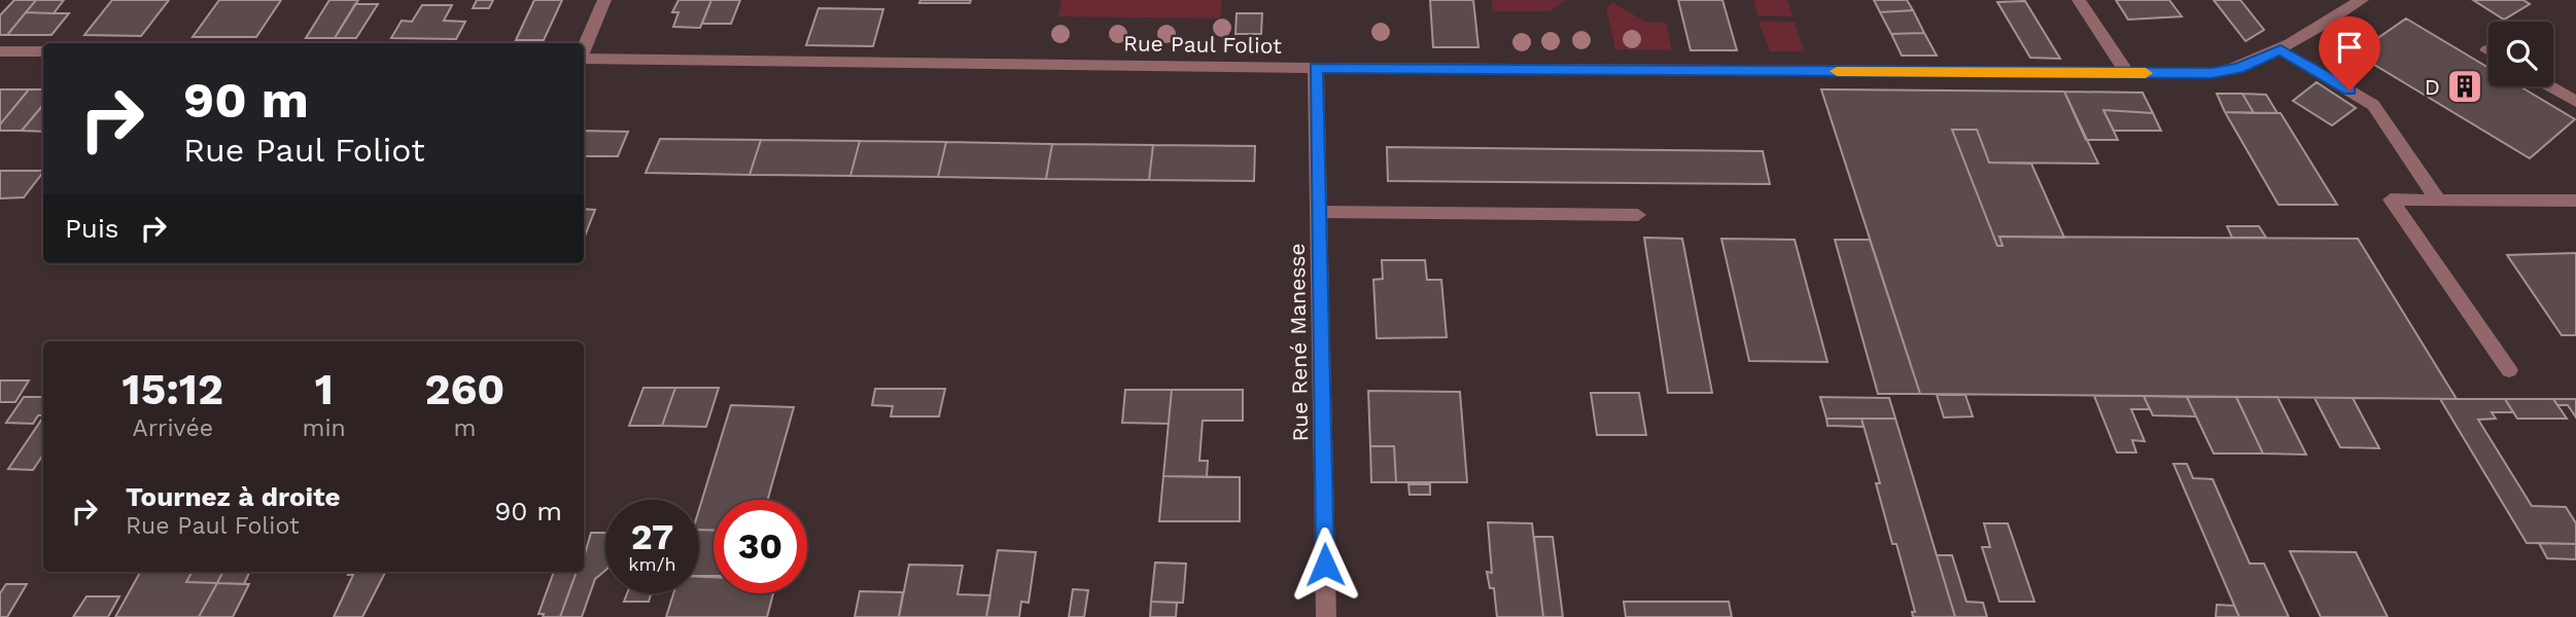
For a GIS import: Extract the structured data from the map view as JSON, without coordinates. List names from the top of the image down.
{
  "streets": {
    "street": ["Rue Paul Foliot", "Rue René Manesse"]
  },
  "crossings": [
    ["Rue Paul Foliot", "Rue René Manesse"]
  ],
  "places": {
    "building": ["D"]
  },
  "page": {
    "turn": ["90 m", "Rue Paul Foliot"],
    "then": "Puis",
    "eta": [
      "15:12",
      "Arrivée",
      "1",
      "min",
      "260",
      "m"
    ],
    "list": [
      {
        "name": "Tournez à droite",
        "note": "Rue Paul Foliot",
        "value": "90 m"
      }
    ],
    "speed": "27 km/h",
    "limit": "30"
  }
}
